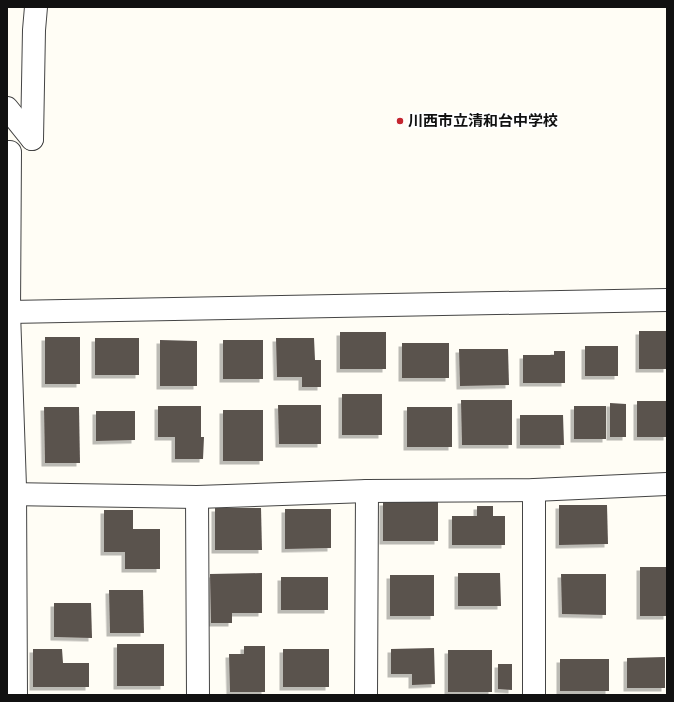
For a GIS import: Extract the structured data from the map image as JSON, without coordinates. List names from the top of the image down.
{
  "places": ["川西市立清和台中学校"]
}
